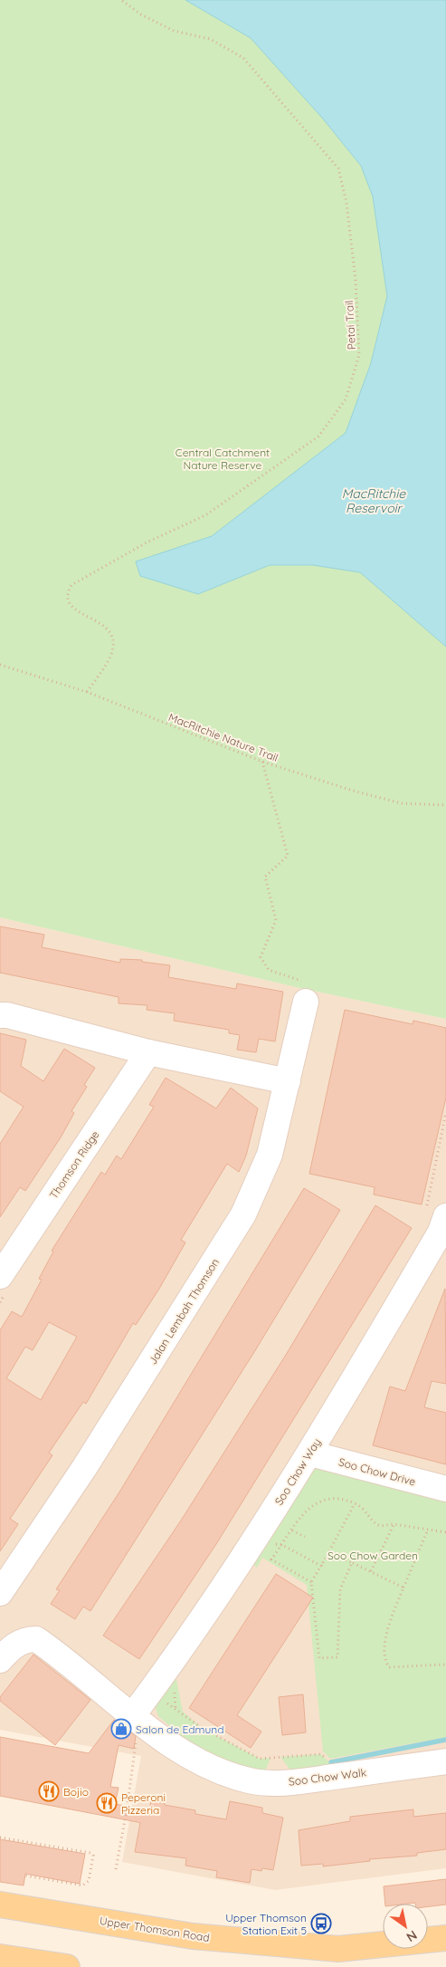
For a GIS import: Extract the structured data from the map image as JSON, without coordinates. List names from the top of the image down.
{
  "streets": {
    "main road": ["Upper Thomson Road"],
    "street": [
      "Thomson Ridge",
      "Jalan Lembah Thomson",
      "Soo Chow Way",
      "Soo Chow Drive",
      "Soo Chow Walk"
    ],
    "path": ["Petai Trail", "MacRitchie Nature Trail"]
  },
  "crossings": [
    ["Petai Trail", "MacRitchie Nature Trail"],
    ["Soo Chow Way", "Soo Chow Drive"],
    ["Soo Chow Way", "Soo Chow Walk"]
  ],
  "water": ["MacRitchie Reservoir"],
  "parks": ["Central Catchment Nature Reserve", "Soo Chow Garden"],
  "places": {
    "shop": ["Salon de Edmund"],
    "restaurant": ["Bojio", "Peperoni Pizzeria"],
    "bus stop": ["Upper Thomson Station Exit 5"]
  },
  "north": "bottom right"
}
